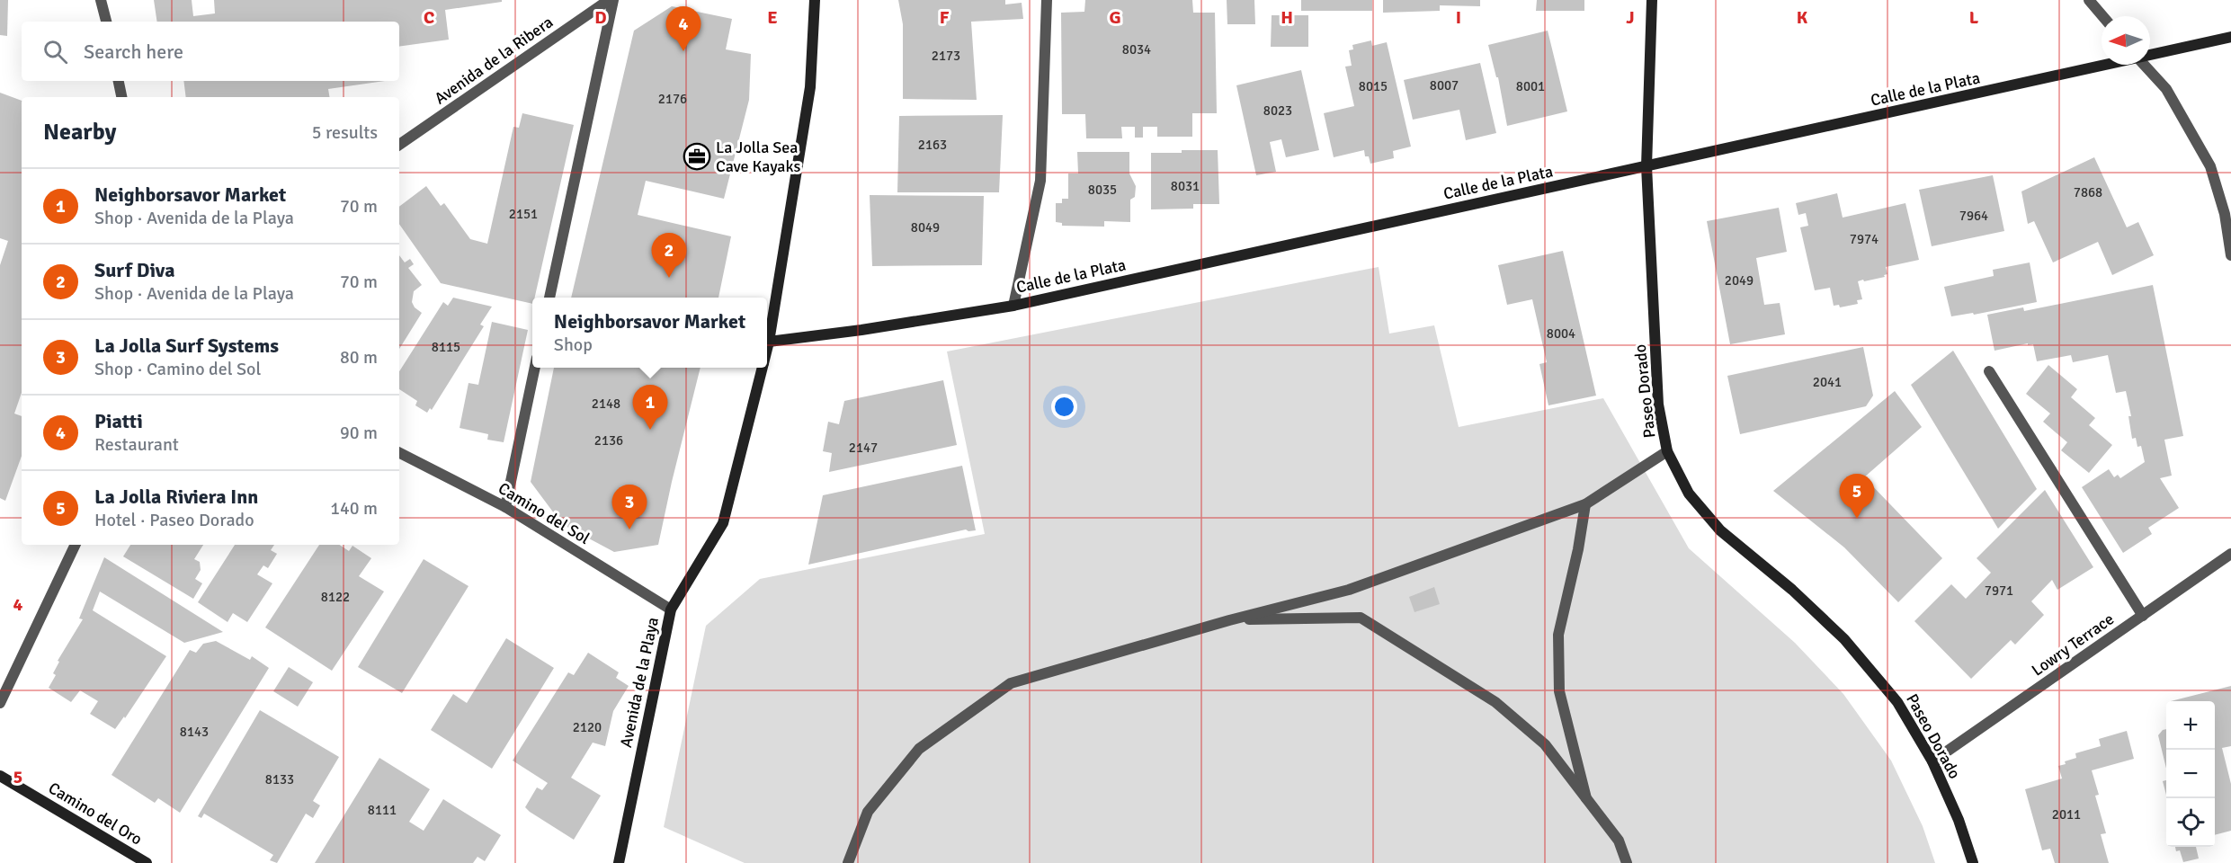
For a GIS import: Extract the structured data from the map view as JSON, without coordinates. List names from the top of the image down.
{
  "streets": {
    "street": [
      "Avenida de la Ribera",
      "Calle de la Plata",
      "Paseo Dorado",
      "Camino del Sol",
      "Lowry Terrace",
      "Avenida de la Playa",
      "Camino del Oro"
    ]
  },
  "crossings": [
    ["Calle de la Plata", "Paseo Dorado"],
    ["Calle de la Plata", "Avenida de la Playa"],
    ["Paseo Dorado", "Lowry Terrace"],
    ["Camino del Sol", "Avenida de la Playa"]
  ],
  "places": {
    "office": ["La Jolla Sea Cave Kayaks"]
  },
  "house_numbers": [
    "8034",
    "2173",
    "8007",
    "8015",
    "8001",
    "2176",
    "8023",
    "2163",
    "8031",
    "8035",
    "7868",
    "2151",
    "7964",
    "8049",
    "7974",
    "2049",
    "8004",
    "8115",
    "2041",
    "2148",
    "2136",
    "2147",
    "7971",
    "8122",
    "2120",
    "8143",
    "8133",
    "8111",
    "2011"
  ],
  "north": "left",
  "page": {
    "pins": [
      "4",
      "2",
      "1",
      "5",
      "3"
    ],
    "search": "Search here",
    "heading": ["Nearby", "5 results"],
    "list": [
      {
        "mark": "1",
        "name": "Neighborsavor Market",
        "note": "Shop · Avenida de la Playa",
        "value": "70 m"
      },
      {
        "mark": "2",
        "name": "Surf Diva",
        "note": "Shop · Avenida de la Playa",
        "value": "70 m"
      },
      {
        "mark": "3",
        "name": "La Jolla Surf Systems",
        "note": "Shop · Camino del Sol",
        "value": "80 m"
      },
      {
        "mark": "4",
        "name": "Piatti",
        "note": "Restaurant",
        "value": "90 m"
      },
      {
        "mark": "5",
        "name": "La Jolla Riviera Inn",
        "note": "Hotel · Paseo Dorado",
        "value": "140 m"
      }
    ],
    "popup": ["Neighborsavor Market", "Shop"],
    "map_buttons": ["+", "−"]
  },
  "grid": {
    "columns": [
      "C",
      "D",
      "E",
      "F",
      "G",
      "H",
      "I",
      "J",
      "K",
      "L"
    ],
    "rows": ["4", "5"]
  }
}
